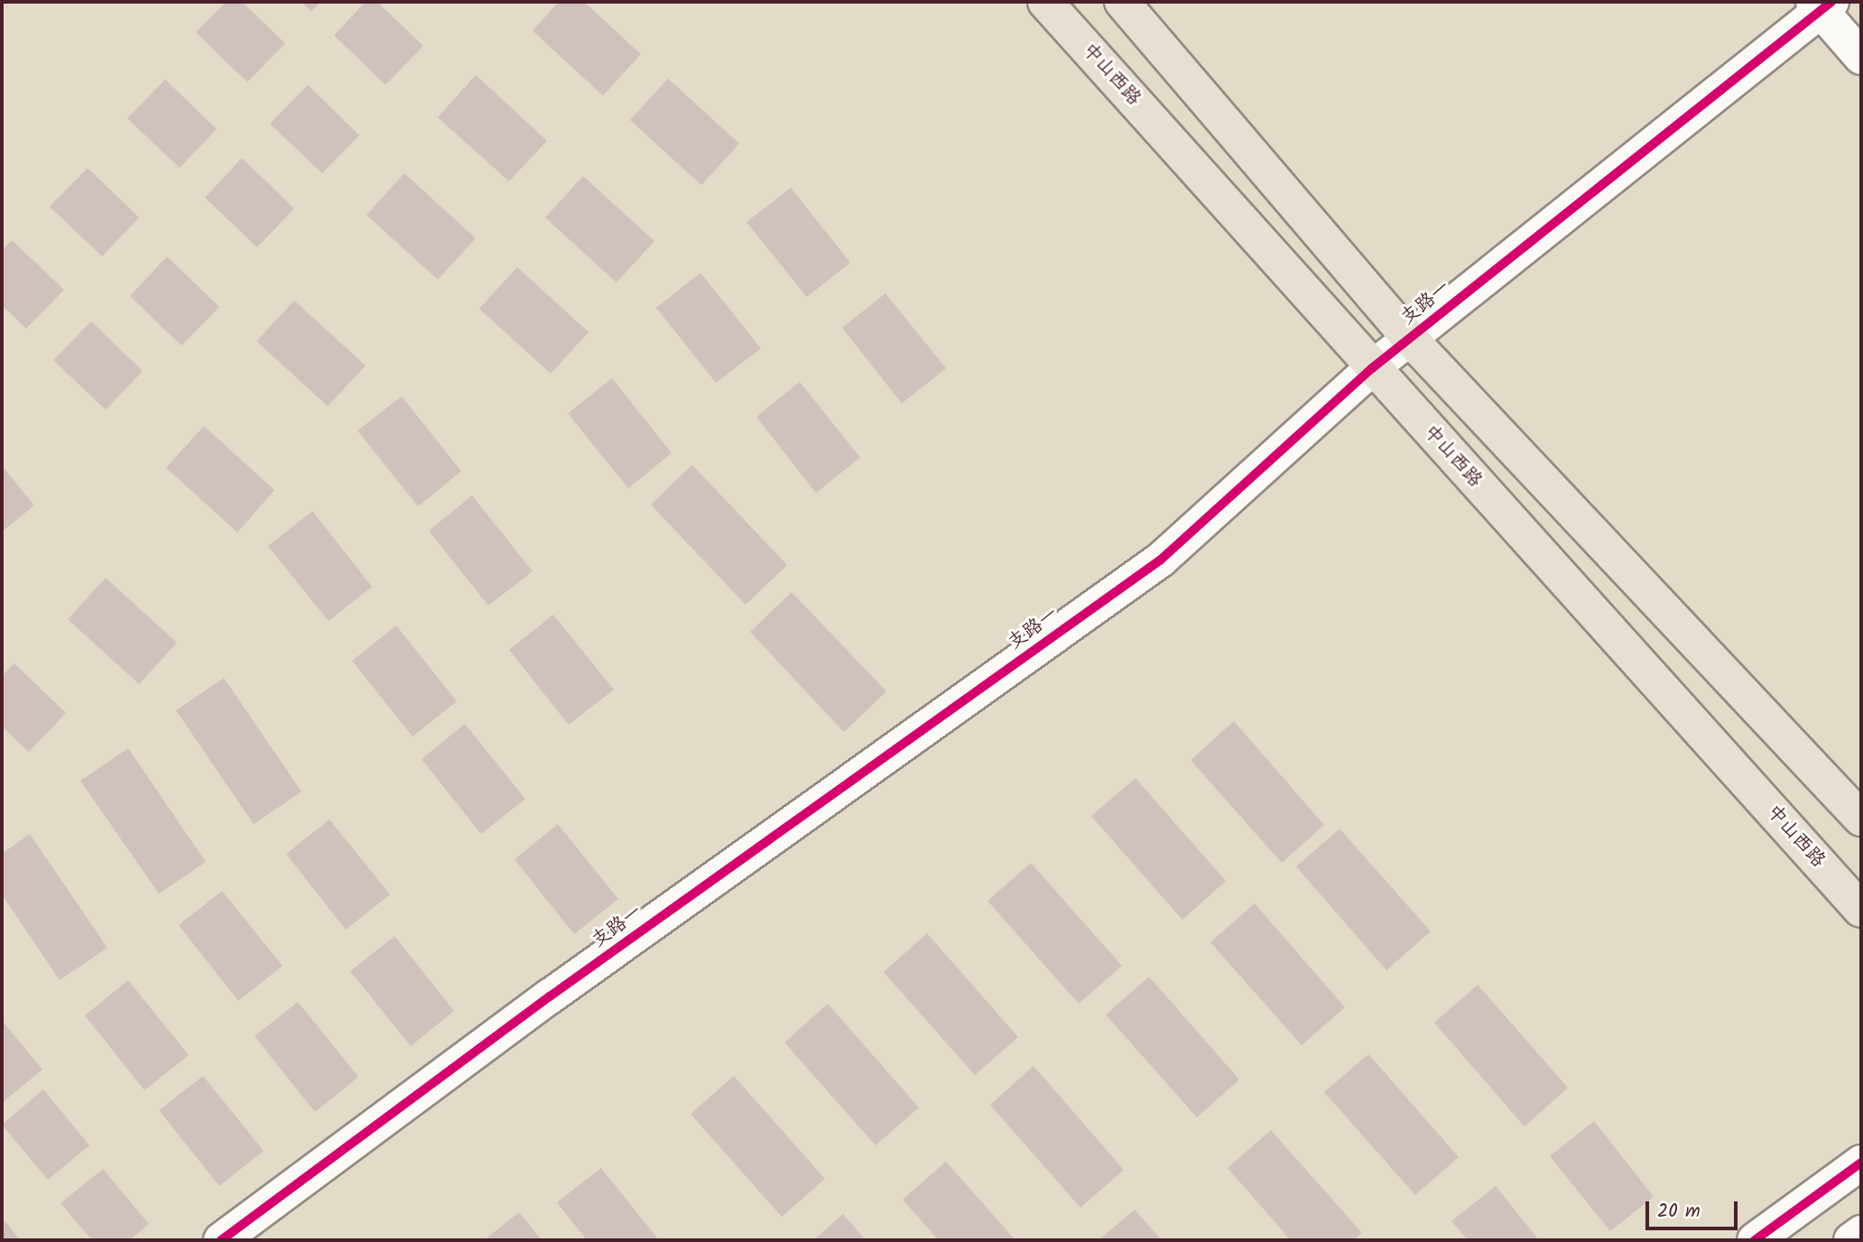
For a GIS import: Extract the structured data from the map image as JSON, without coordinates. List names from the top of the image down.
{
  "streets": {
    "main road": ["中山西路"],
    "street": ["支路一"]
  },
  "crossings": [
    ["中山西路", "支路一"]
  ],
  "scale_bar": "20 m"
}
